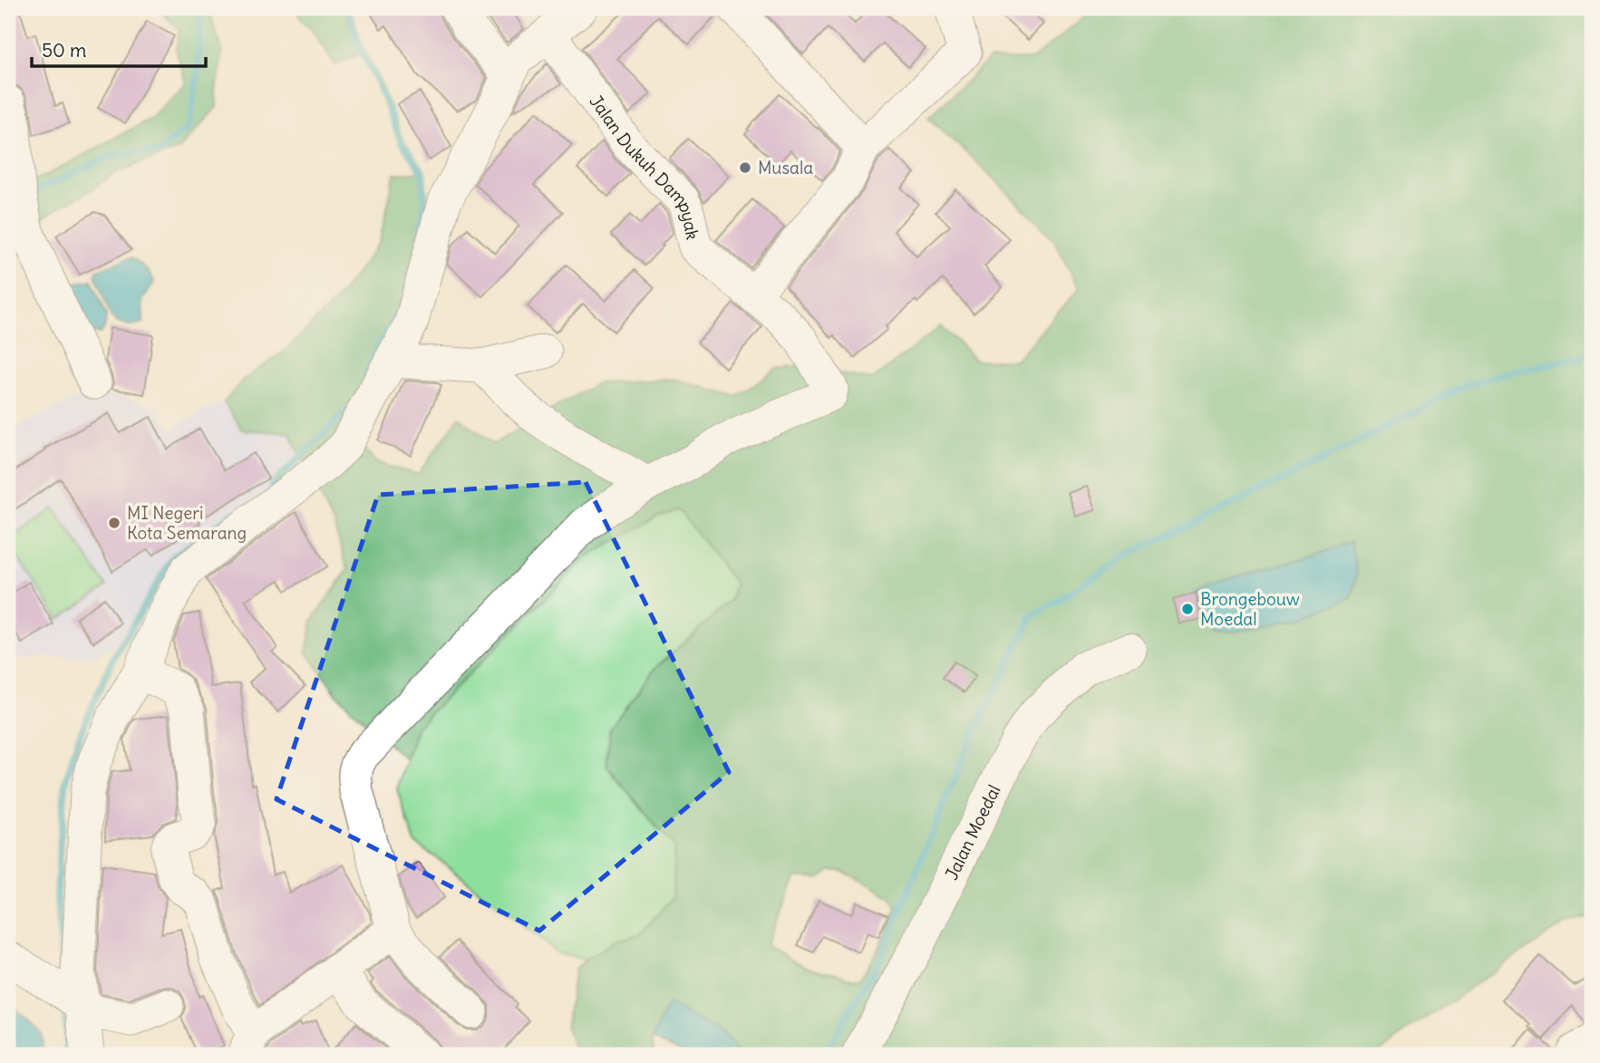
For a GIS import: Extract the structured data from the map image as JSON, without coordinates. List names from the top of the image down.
{
  "streets": {
    "street": ["Jalan Dukuh Dampyak", "Jalan Moedal"]
  },
  "places": ["Musala", "MI Negeri Kota Semarang", "Brongebouw Moedal"],
  "scale_bar": "50 m"
}
